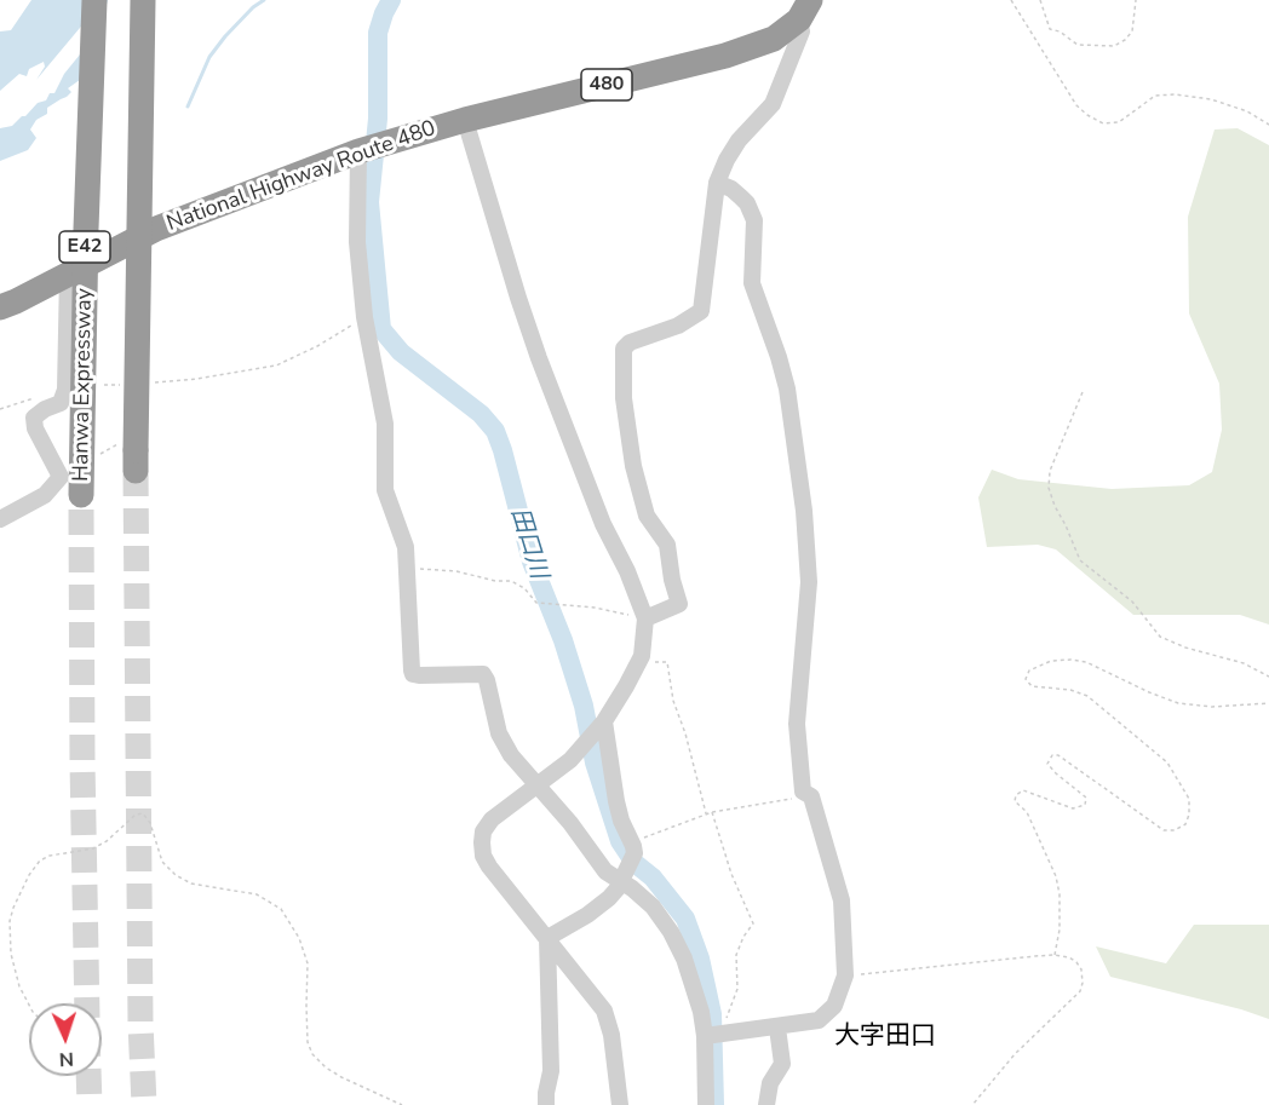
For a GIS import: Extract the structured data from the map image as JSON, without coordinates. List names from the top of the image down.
{
  "streets": {
    "highway": [
      "480",
      "National Highway Route 480",
      "E42",
      "Hanwa Expressway"
    ]
  },
  "districts": ["大字田口"],
  "water": ["田口川"],
  "north": "bottom"
}
